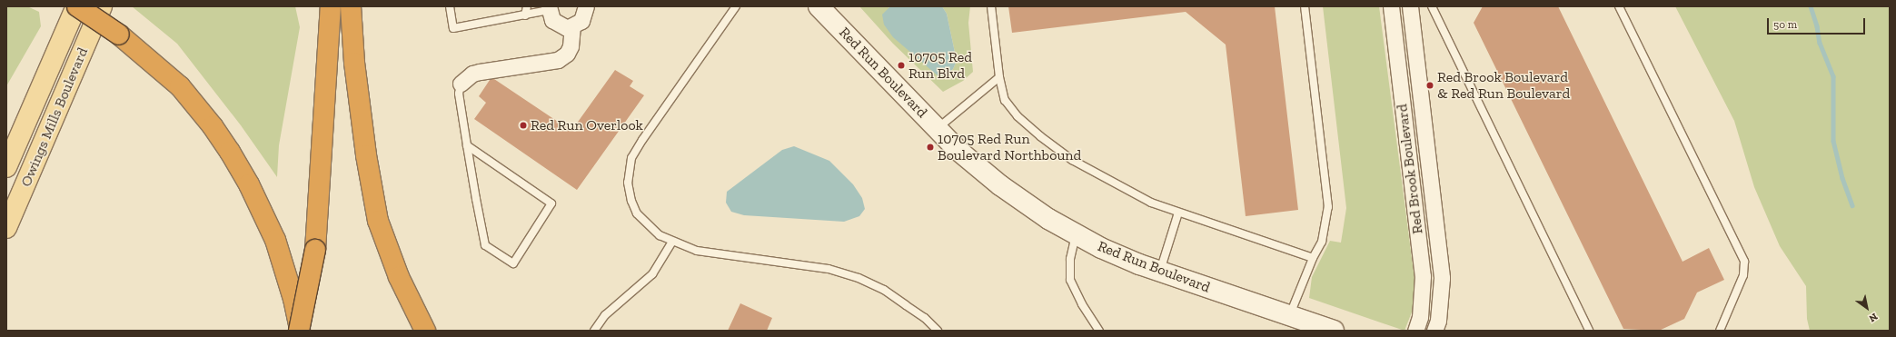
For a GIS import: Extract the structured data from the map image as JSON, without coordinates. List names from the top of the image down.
{
  "streets": {
    "main road": ["Red Run Boulevard", "Owings Mills Boulevard"],
    "street": ["Red Brook Boulevard"]
  },
  "places": [
    "10705 Red Run Blvd",
    "Red Brook Boulevard & Red Run Boulevard",
    "Red Run Overlook",
    "10705 Red Run Boulevard Northbound"
  ],
  "scale_bar": "50 m",
  "north": "bottom right"
}
